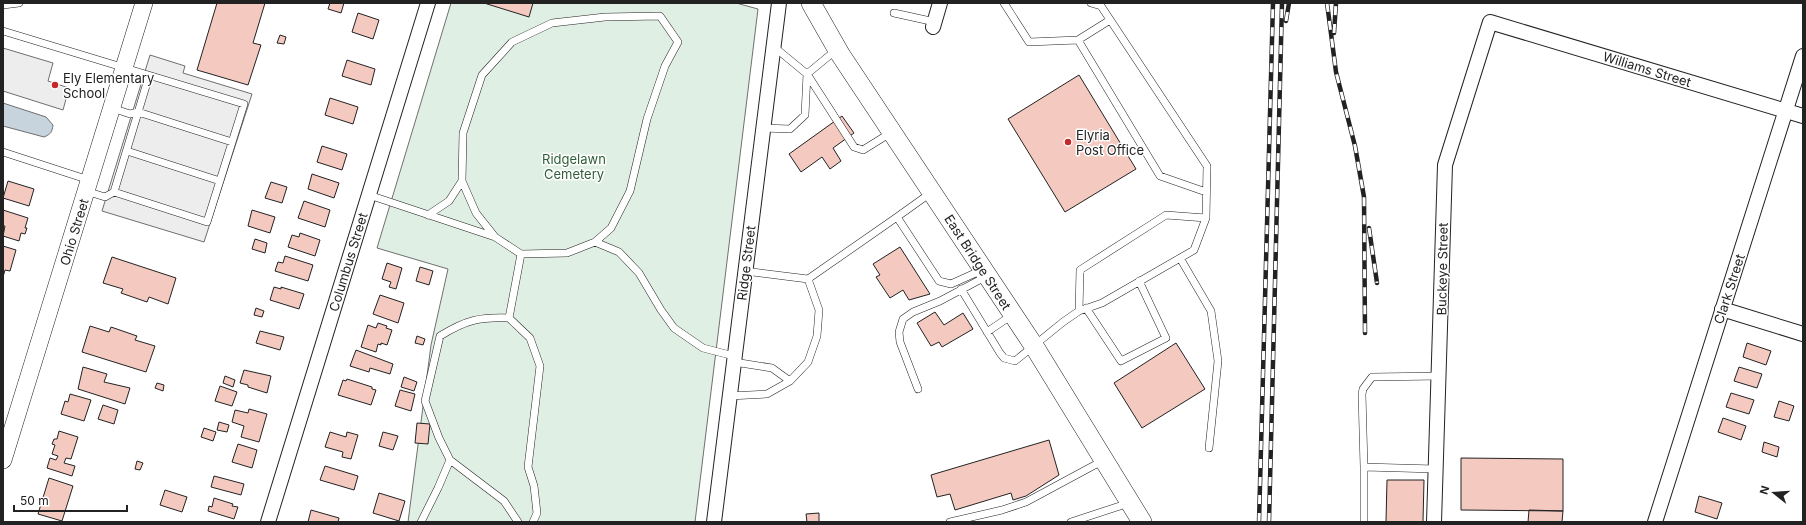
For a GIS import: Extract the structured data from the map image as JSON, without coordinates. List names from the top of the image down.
{
  "streets": {
    "main road": ["East Bridge Street"],
    "street": [
      "Williams Street",
      "Ohio Street",
      "Columbus Street",
      "Ridge Street",
      "Buckeye Street",
      "Clark Street"
    ]
  },
  "crossings": [
    ["Williams Street", "Buckeye Street"],
    ["Williams Street", "Clark Street"]
  ],
  "parks": ["Ridgelawn Cemetery"],
  "places": ["Ely Elementary School", "Elyria Post Office"],
  "scale_bar": "50 m",
  "north": "left"
}
